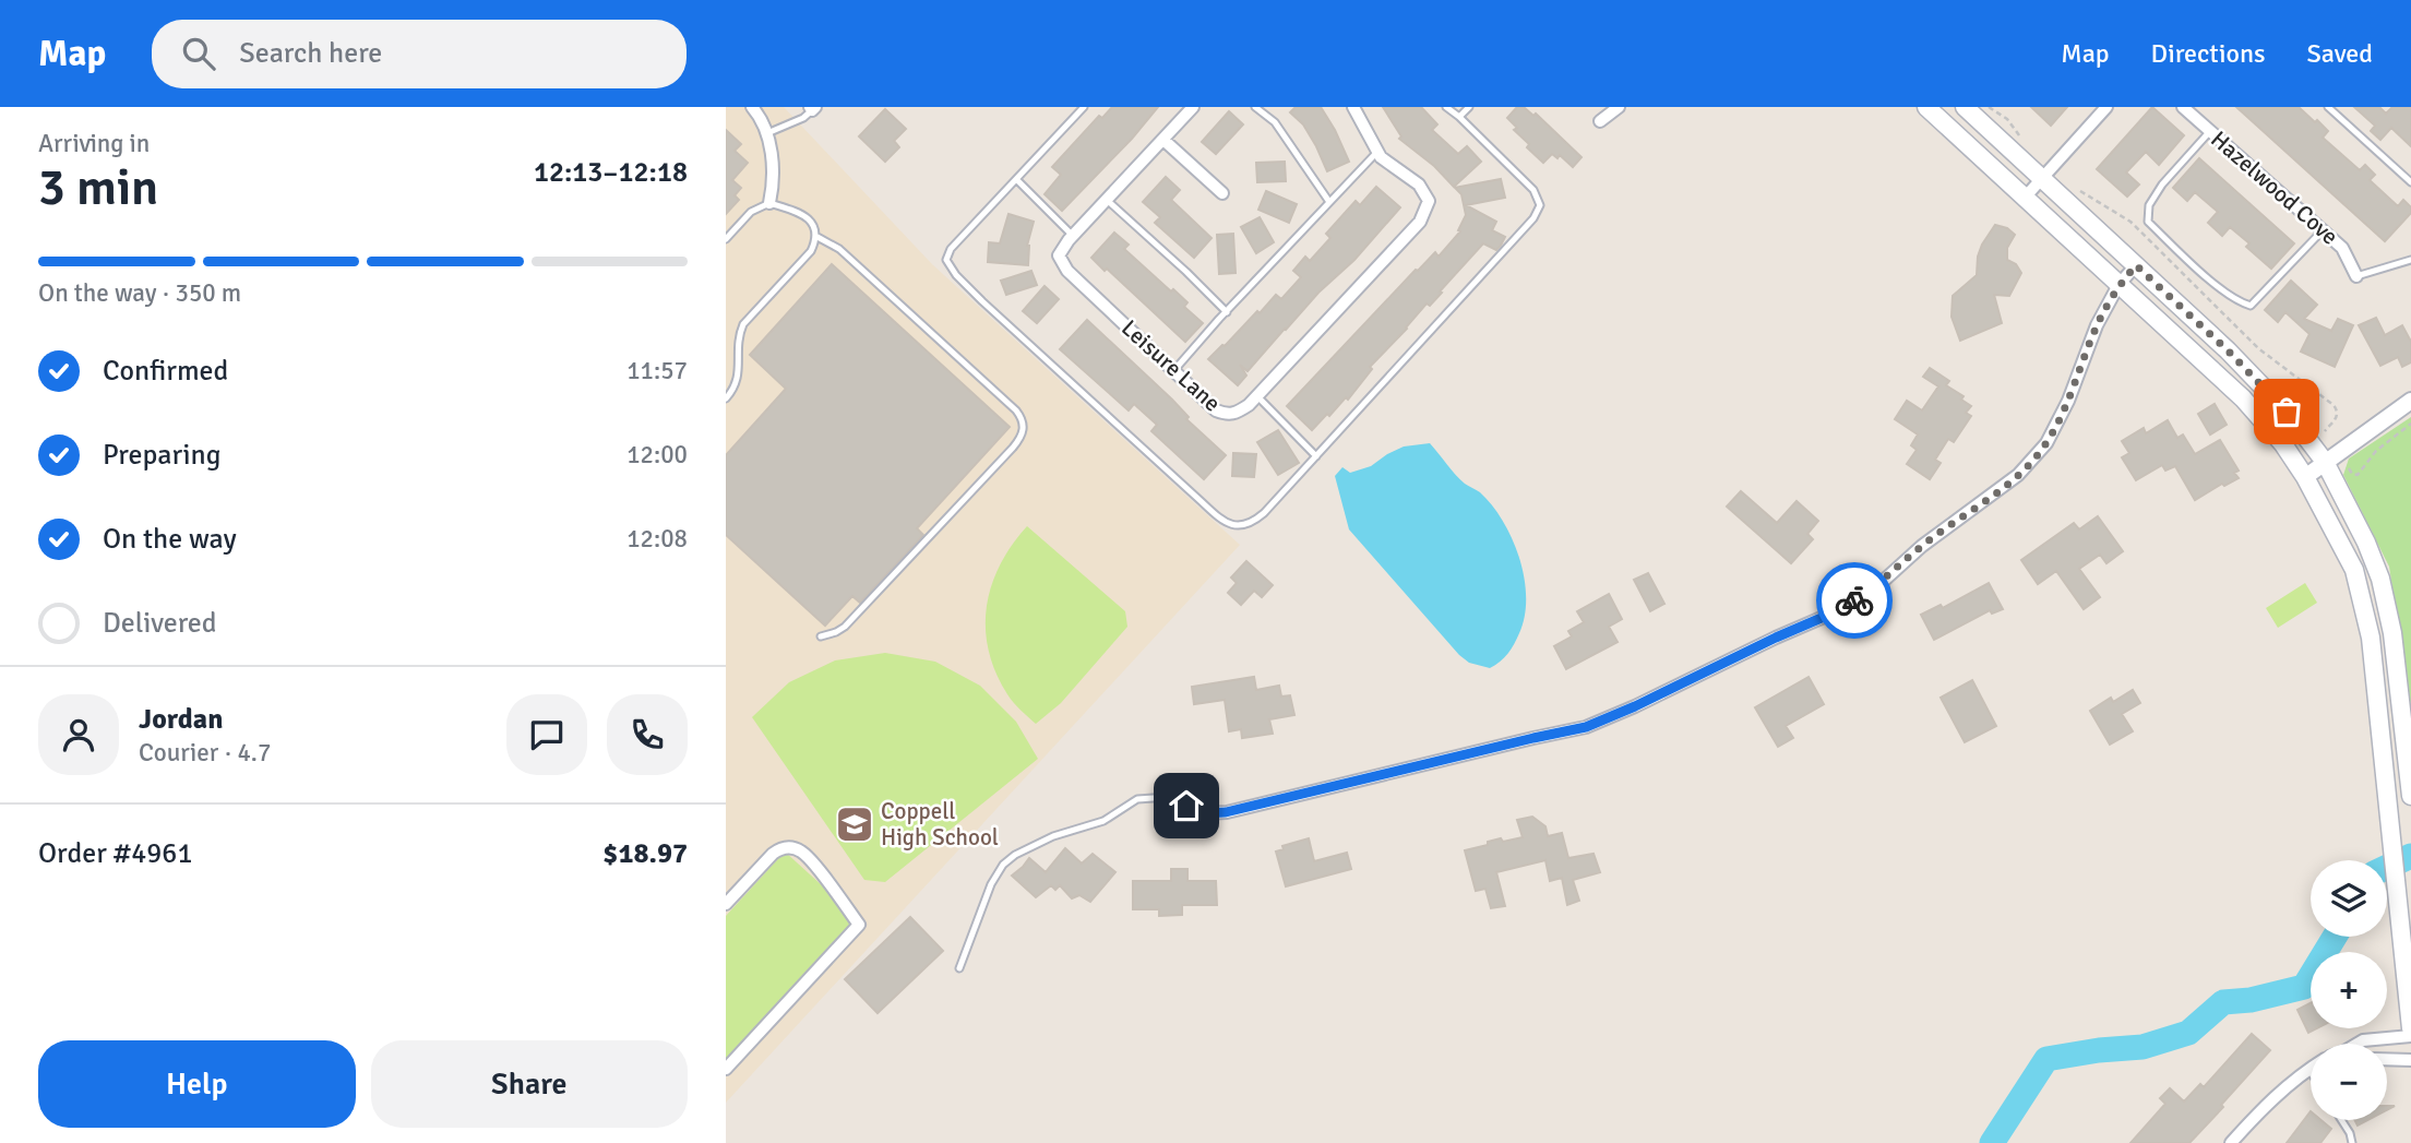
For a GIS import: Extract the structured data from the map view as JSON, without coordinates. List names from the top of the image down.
{
  "streets": {
    "street": ["Hazelwood Cove", "Leisure Lane"]
  },
  "places": {
    "school or university": ["Coppell High School"]
  },
  "page": {
    "header": "Map",
    "search": "Search here",
    "nav": ["Map", "Directions", "Saved"],
    "heading": ["3 min", "Arriving in", "12:13–12:18"],
    "panel": [
      "Jordan",
      "Courier · 4.7",
      "Order #4961",
      "$18.97"
    ],
    "bar": "On the way · 350 m",
    "list": [
      ["Confirmed", "11:57"],
      ["Preparing", "12:00"],
      ["On the way", "12:08"],
      "Delivered"
    ],
    "map_buttons": ["+", "−"],
    "buttons": ["Help", "Share"]
  }
}
